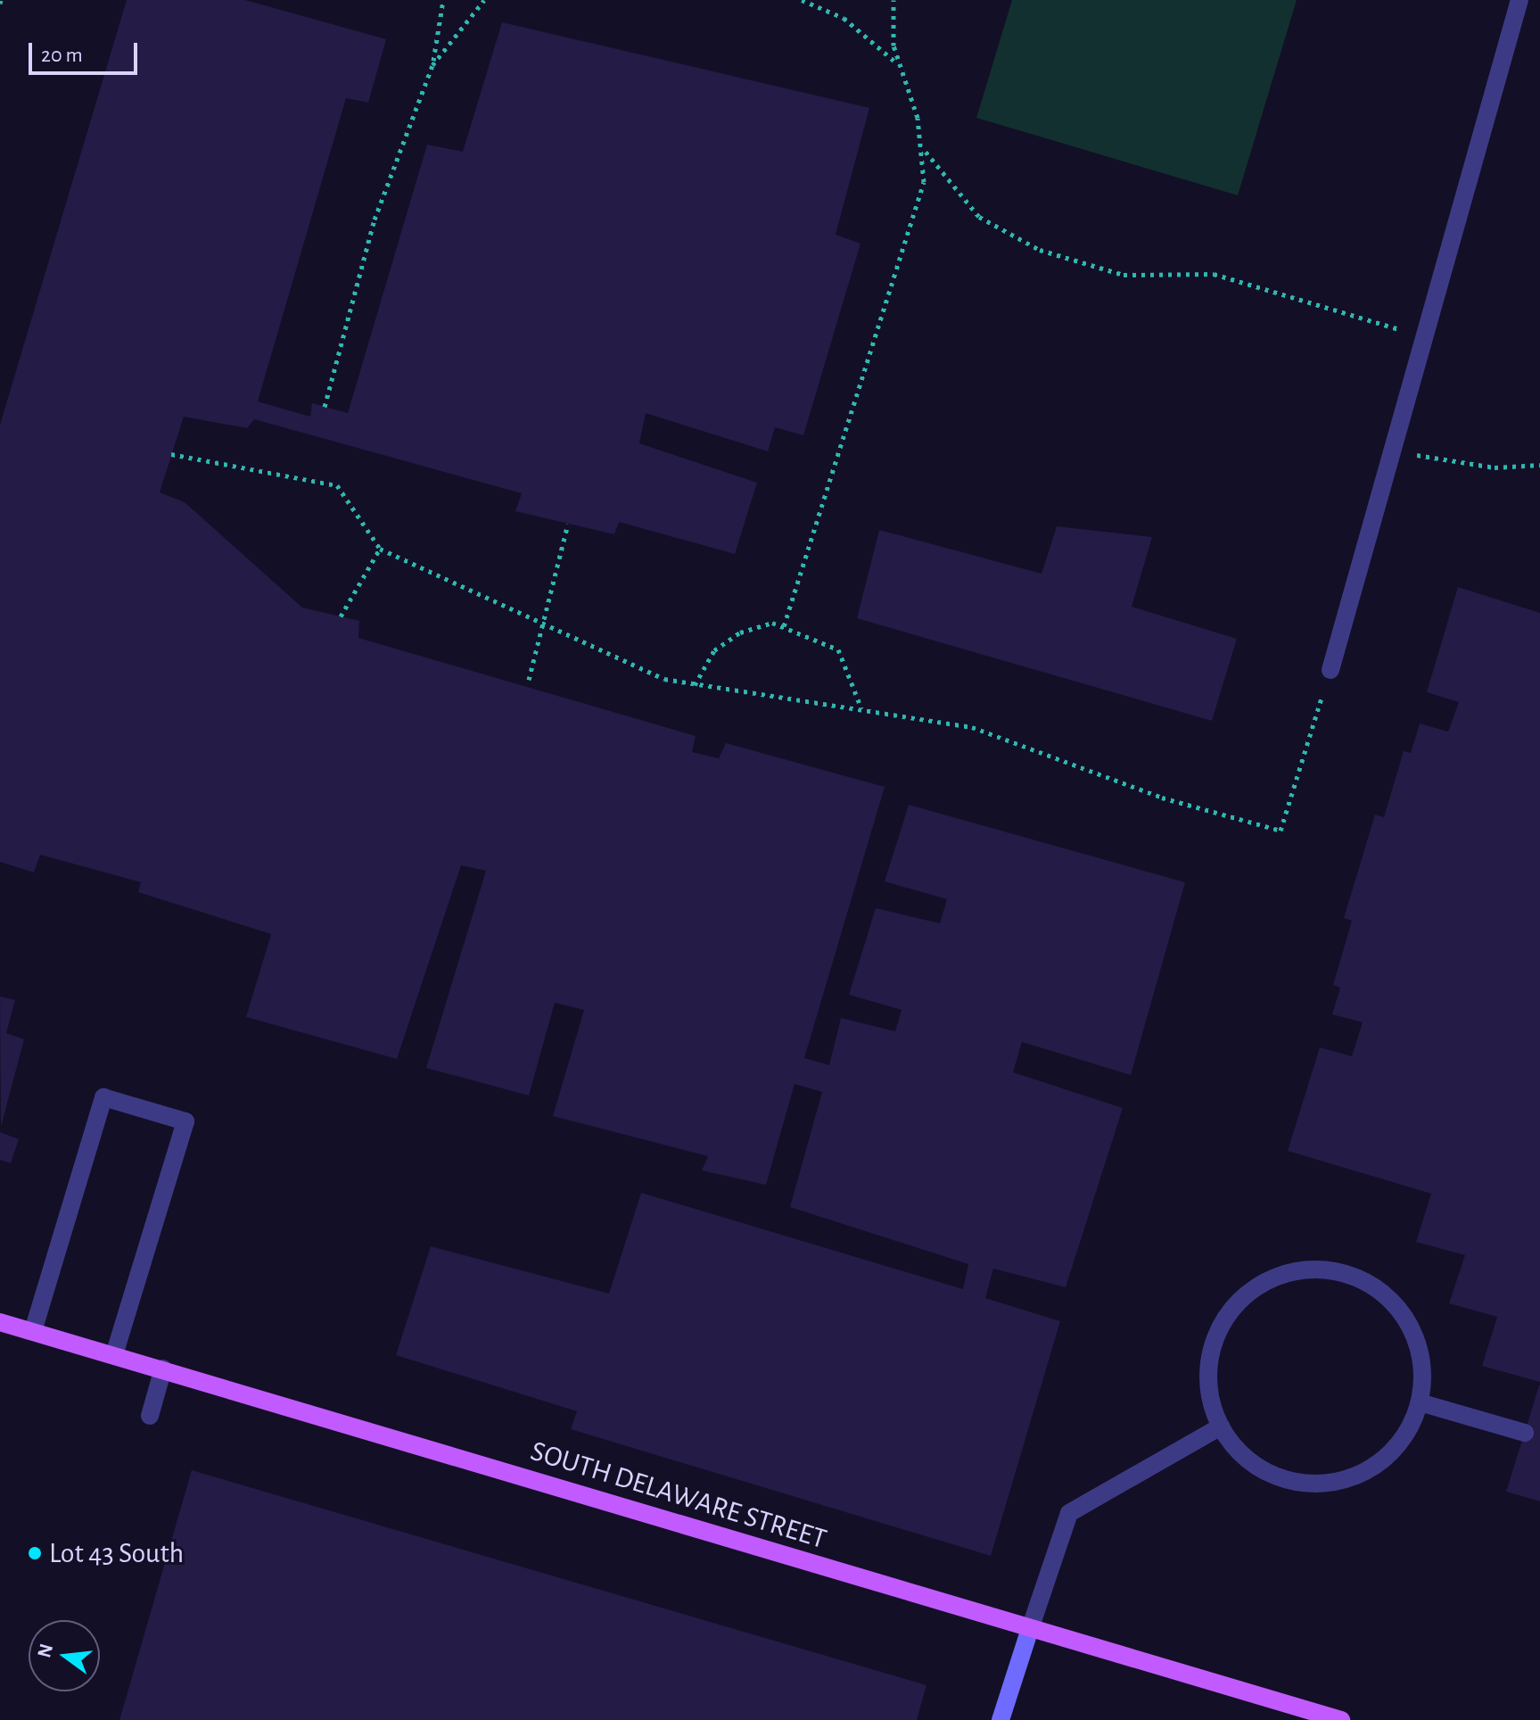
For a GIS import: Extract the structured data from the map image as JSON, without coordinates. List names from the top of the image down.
{
  "streets": {
    "main road": ["SOUTH DELAWARE STREET"]
  },
  "places": ["Lot 43 South"],
  "scale_bar": "20 m",
  "north": "left"
}
